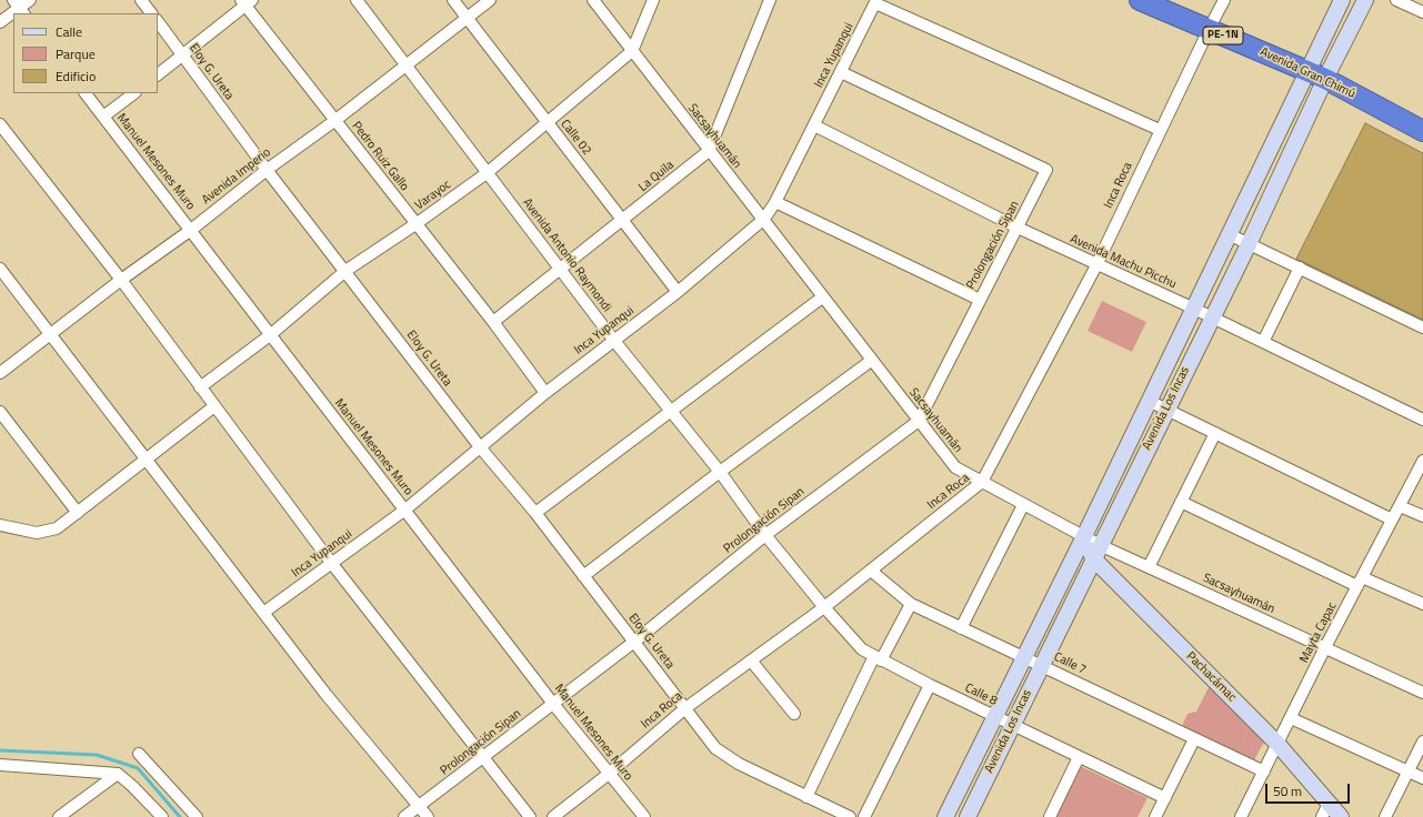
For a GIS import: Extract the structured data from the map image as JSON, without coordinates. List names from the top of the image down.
{
  "streets": {
    "highway": ["PE-1N", "Avenida Gran Chimú"],
    "street": [
      "Inca Yupanqui",
      "Eloy G. Ureta",
      "Sacsayhuamán",
      "Calle 02",
      "Pedro Ruiz Gallo",
      "Manuel Mesones Muro",
      "Avenida Imperio",
      "La Quila",
      "Inca Roca",
      "Varayoc",
      "Prolongación Sipan",
      "Avenida Antonio Raymondi",
      "Avenida Machu Picchu",
      "Avenida Los Incas",
      "Mayta Capac",
      "Calle 7",
      "Pachacámac",
      "Calle 8"
    ]
  },
  "crossings": [
    ["Inca Yupanqui", "Eloy G. Ureta"],
    ["Inca Yupanqui", "Sacsayhuamán"],
    ["Inca Yupanqui", "Calle 02"],
    ["Inca Yupanqui", "Pedro Ruiz Gallo"],
    ["Inca Yupanqui", "Manuel Mesones Muro"],
    ["Inca Yupanqui", "Prolongación Sipan"],
    ["Inca Yupanqui", "Avenida Antonio Raymondi"],
    ["Inca Yupanqui", "Avenida Machu Picchu"],
    ["Eloy G. Ureta", "Avenida Imperio"],
    ["Eloy G. Ureta", "Inca Roca"],
    ["Eloy G. Ureta", "Varayoc"],
    ["Eloy G. Ureta", "Prolongación Sipan"],
    ["Avenida Gran Chimú", "Inca Roca"],
    ["Avenida Gran Chimú", "Avenida Los Incas"],
    ["Sacsayhuamán", "La Quila"],
    ["Sacsayhuamán", "Inca Roca"],
    ["Sacsayhuamán", "Varayoc"],
    ["Sacsayhuamán", "Prolongación Sipan"],
    ["Sacsayhuamán", "Avenida Los Incas"],
    ["Sacsayhuamán", "Mayta Capac"],
    ["Sacsayhuamán", "Pachacámac"],
    ["Calle 02", "Avenida Imperio"],
    ["Calle 02", "La Quila"],
    ["Calle 02", "Varayoc"],
    ["Pedro Ruiz Gallo", "Avenida Imperio"],
    ["Pedro Ruiz Gallo", "La Quila"],
    ["Pedro Ruiz Gallo", "Varayoc"],
    ["Manuel Mesones Muro", "Avenida Imperio"],
    ["Manuel Mesones Muro", "Inca Roca"],
    ["Manuel Mesones Muro", "Varayoc"],
    ["Manuel Mesones Muro", "Prolongación Sipan"],
    ["Avenida Imperio", "Avenida Antonio Raymondi"],
    ["La Quila", "Avenida Antonio Raymondi"],
    ["Inca Roca", "Avenida Antonio Raymondi"],
    ["Inca Roca", "Avenida Machu Picchu"],
    ["Inca Roca", "Calle 7"],
    ["Inca Roca", "Calle 8"],
    ["Varayoc", "Avenida Antonio Raymondi"],
    ["Prolongación Sipan", "Avenida Antonio Raymondi"],
    ["Prolongación Sipan", "Avenida Machu Picchu"],
    ["Avenida Antonio Raymondi", "Calle 8"],
    ["Avenida Machu Picchu", "Avenida Los Incas"],
    ["Avenida Los Incas", "Calle 7"],
    ["Avenida Los Incas", "Pachacámac"],
    ["Avenida Los Incas", "Calle 8"],
    ["Mayta Capac", "Calle 7"],
    ["Mayta Capac", "Pachacámac"]
  ],
  "legend": ["Calle", "Parque", "Edificio"],
  "scale_bar": "50 m"
}
